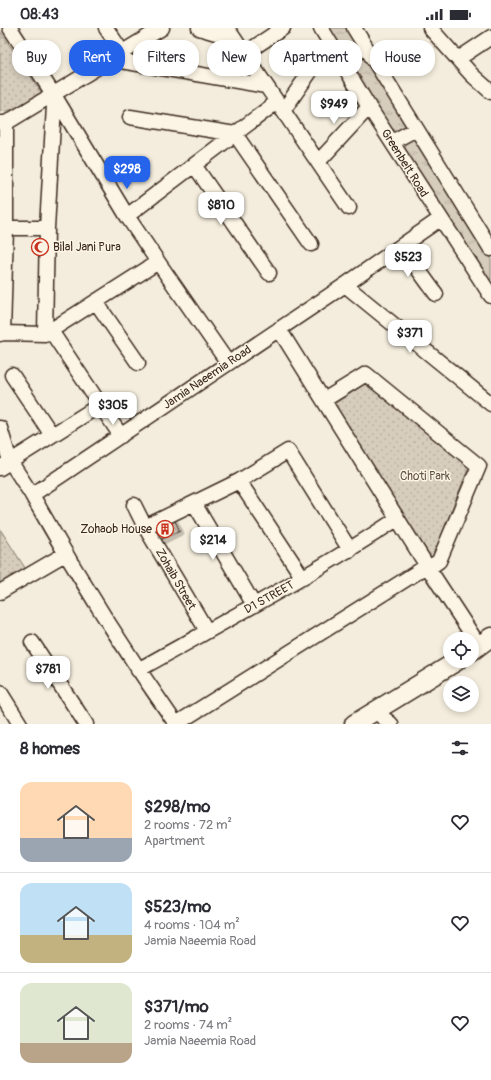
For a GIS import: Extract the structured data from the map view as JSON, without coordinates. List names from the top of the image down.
{
  "streets": {
    "street": [
      "Greenbelt Road",
      "Jamia Naeemia Road",
      "Zohaib Street",
      "D1 STREET"
    ]
  },
  "crossings": [
    ["Greenbelt Road", "Jamia Naeemia Road"],
    ["Zohaib Street", "D1 STREET"]
  ],
  "parks": ["Choti Park"],
  "places": {
    "mosque": ["Bilal Jani Pura"],
    "building": ["Zohaob House"]
  },
  "page": {
    "status": "08:43",
    "chip": [
      "Buy",
      "Rent",
      "Filters",
      "New",
      "Apartment",
      "House"
    ],
    "price": [
      "$949",
      "$298",
      "$810",
      "$523",
      "$371",
      "$305",
      "$214",
      "$781"
    ],
    "heading": "8 homes",
    "list": [
      {
        "name": "$298/mo",
        "note": "2 rooms · 72 m² · Apartment"
      },
      {
        "name": "$523/mo",
        "note": "4 rooms · 104 m² · Jamia Naeemia Road"
      },
      {
        "name": "$371/mo",
        "note": "2 rooms · 74 m² · Jamia Naeemia Road"
      }
    ]
  }
}
